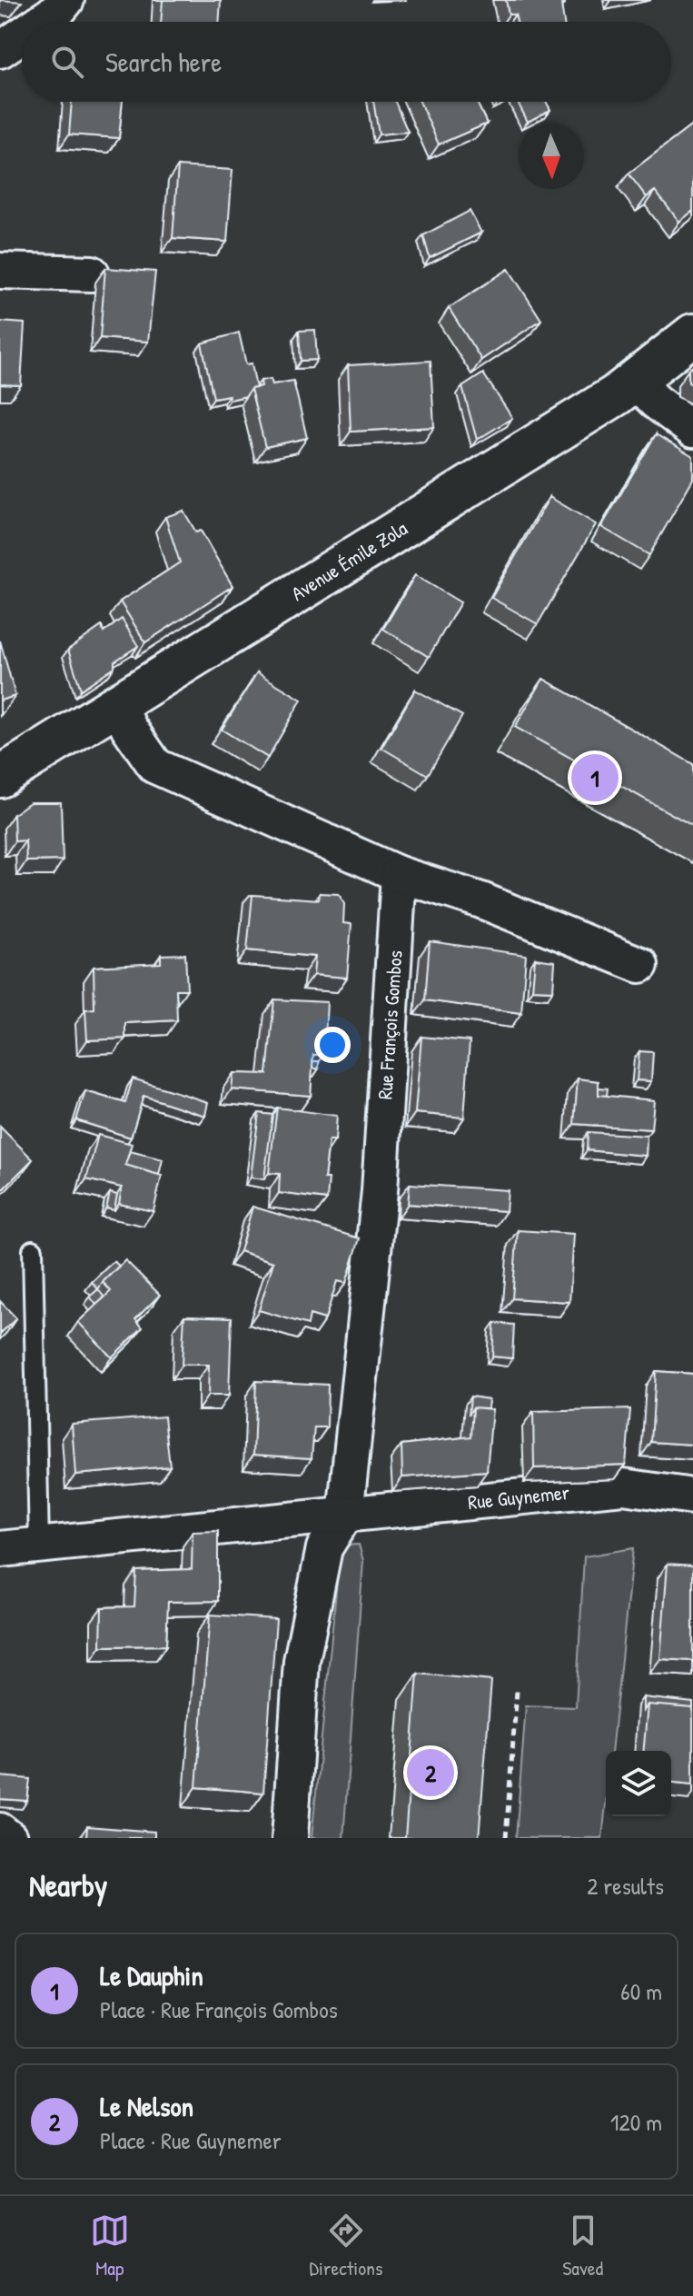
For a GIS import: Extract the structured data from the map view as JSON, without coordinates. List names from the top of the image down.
{
  "streets": {
    "main road": ["Avenue Émile Zola"],
    "street": ["Rue François Gombos", "Rue Guynemer"]
  },
  "crossings": [
    ["Rue François Gombos", "Rue Guynemer"]
  ],
  "north": "bottom",
  "page": {
    "search": "Search here",
    "pins": ["1", "2"],
    "heading": ["Nearby", "2 results"],
    "list": [
      {
        "mark": "1",
        "name": "Le Dauphin",
        "note": "Place · Rue François Gombos",
        "value": "60 m"
      },
      {
        "mark": "2",
        "name": "Le Nelson",
        "note": "Place · Rue Guynemer",
        "value": "120 m"
      }
    ],
    "nav": ["Map", "Directions", "Saved"]
  }
}
